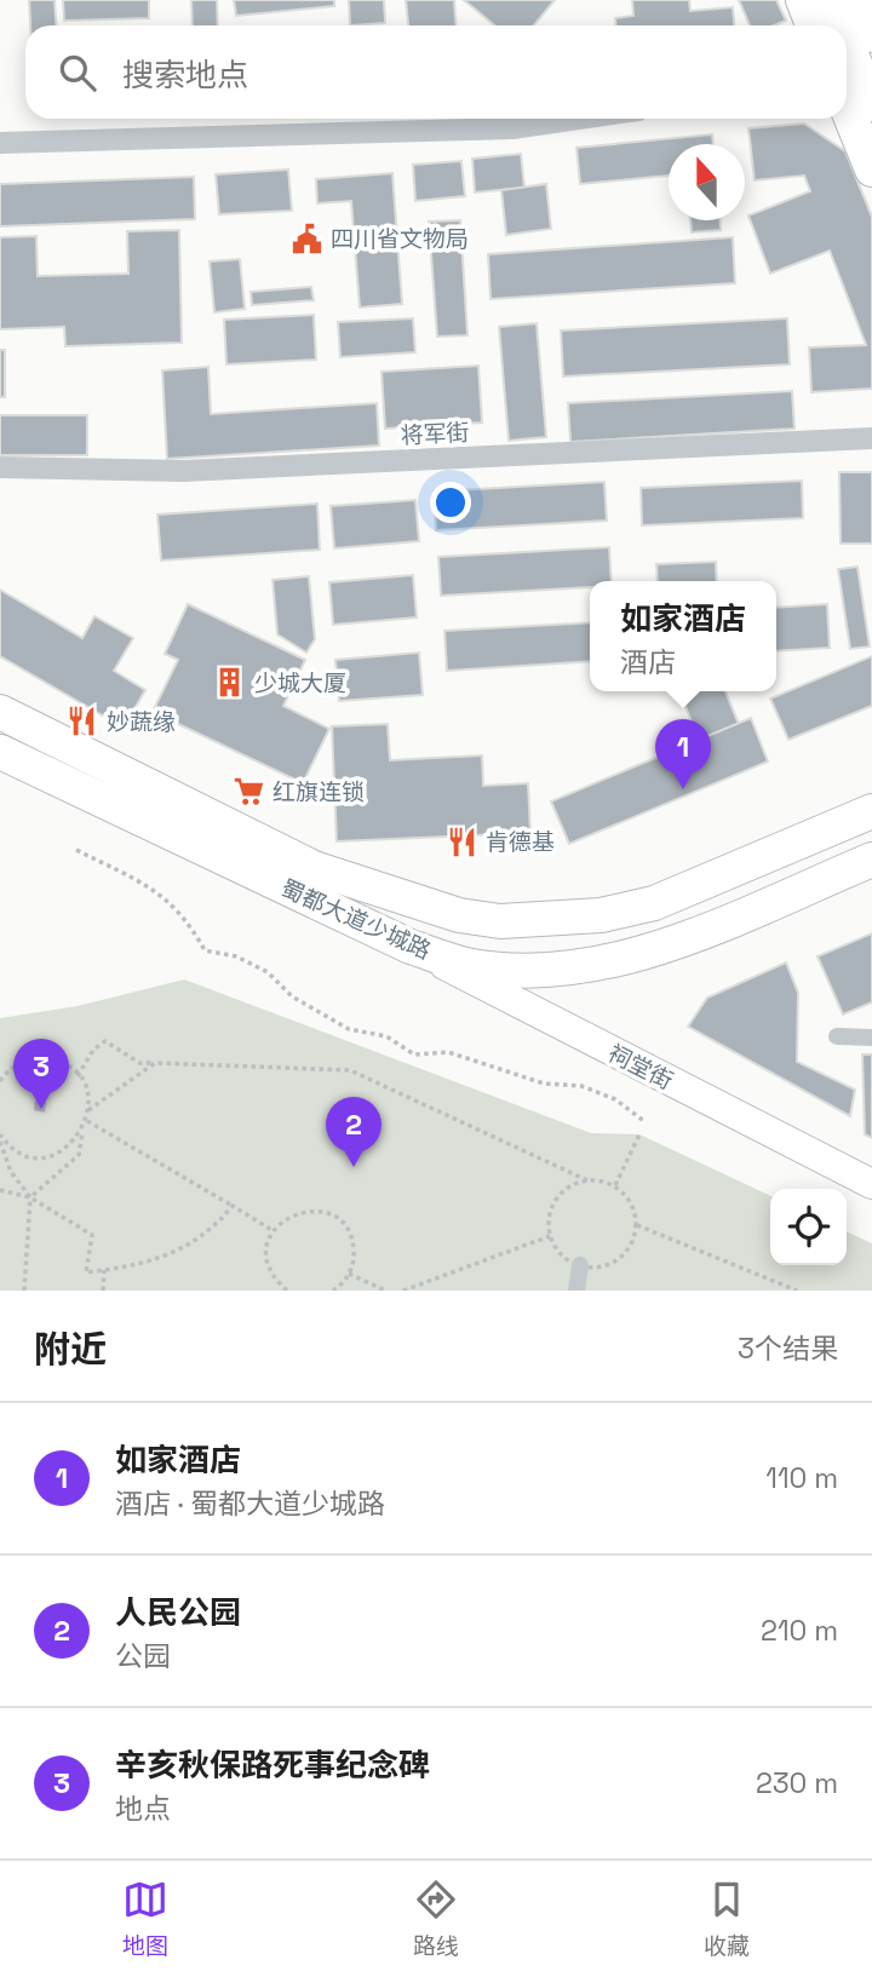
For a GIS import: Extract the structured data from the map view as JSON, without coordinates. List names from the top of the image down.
{
  "streets": {
    "main road": ["蜀都大道少城路", "祠堂街"],
    "street": ["将军街"]
  },
  "crossings": [
    ["蜀都大道少城路", "祠堂街"]
  ],
  "places": {
    "public building": ["四川省文物局"],
    "building": ["少城大厦"],
    "restaurant": ["妙蔬缘", "肯德基"],
    "supermarket": ["红旗连锁"]
  },
  "north": "top",
  "page": {
    "search": "搜索地点",
    "popup": ["如家酒店", "酒店"],
    "pins": ["1", "3", "2"],
    "heading": ["附近", "3个结果"],
    "list": [
      {
        "mark": "1",
        "name": "如家酒店",
        "note": "酒店 · 蜀都大道少城路",
        "value": "110 m"
      },
      {
        "mark": "2",
        "name": "人民公园",
        "note": "公园",
        "value": "210 m"
      },
      {
        "mark": "3",
        "name": "辛亥秋保路死事纪念碑",
        "note": "地点",
        "value": "230 m"
      }
    ],
    "nav": ["地图", "路线", "收藏"]
  }
}
